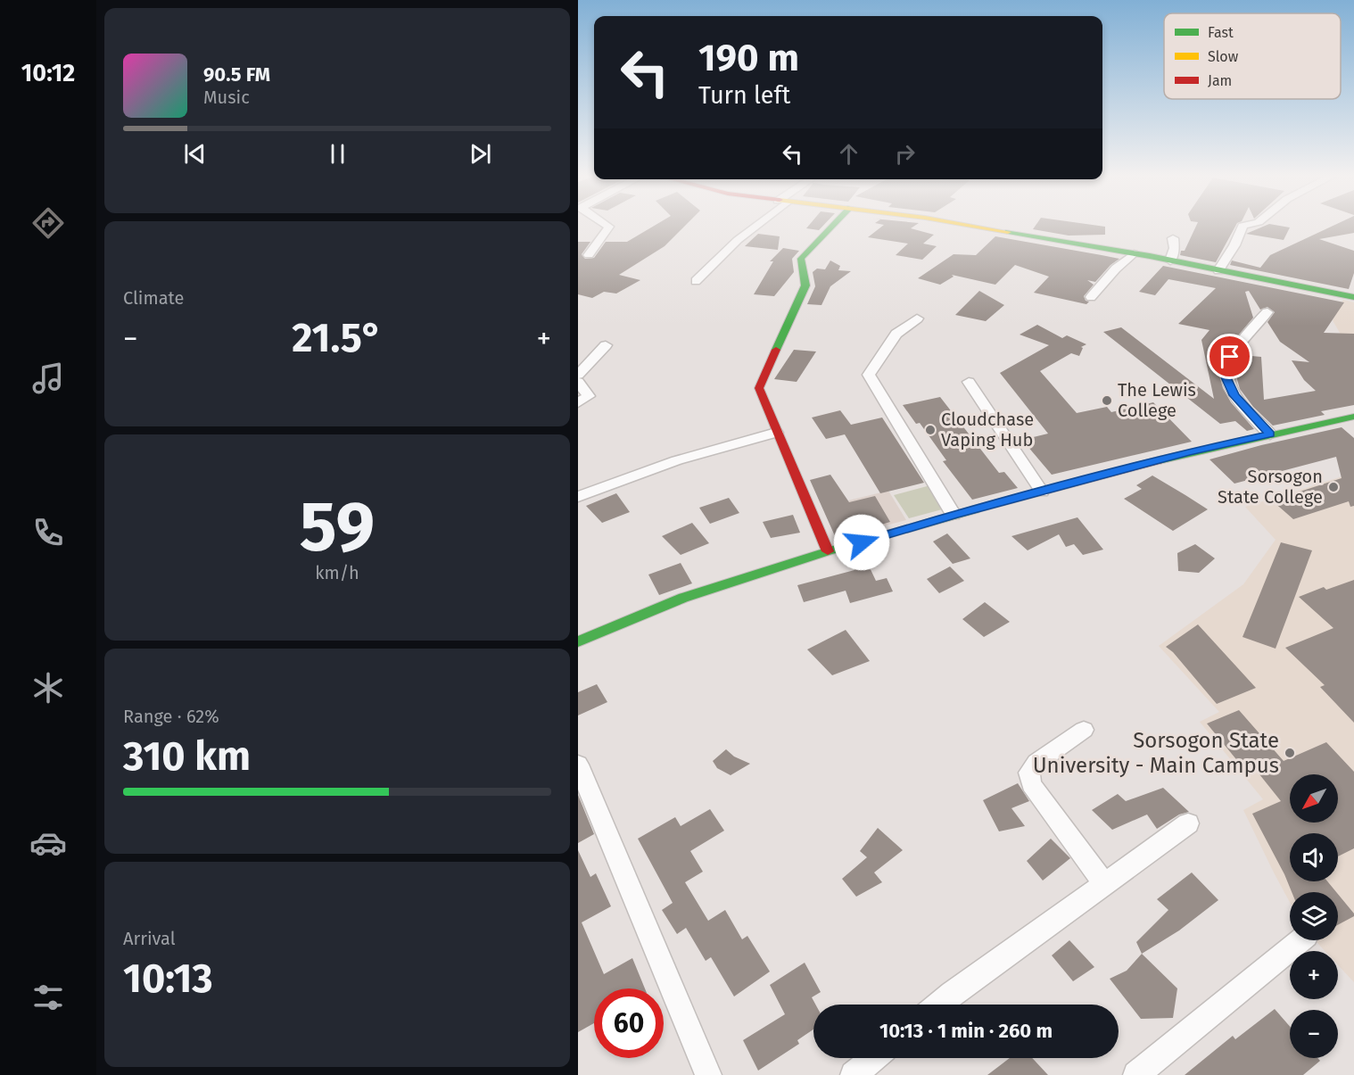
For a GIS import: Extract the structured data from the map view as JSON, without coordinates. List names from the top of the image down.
{
  "places": [
    "The Lewis College",
    "Cloudchase Vaping Hub",
    "Sorsogon State College",
    "Sorsogon State University - Main Campus"
  ],
  "legend": ["Fast", "Slow", "Jam"],
  "north": "bottom left",
  "page": {
    "tabs": "10:12",
    "turn": ["190 m", "Turn left"],
    "song": ["90.5 FM", "Music"],
    "tile": [
      "Climate",
      ["59", "km/h"],
      ["Range · 62%", "310 km"],
      ["Arrival", "10:13"]
    ],
    "heat": ["−", "21.5°", "+"],
    "map_buttons": ["+", "−"],
    "limit": "60",
    "trip": "10:13 · 1 min · 260 m"
  }
}
